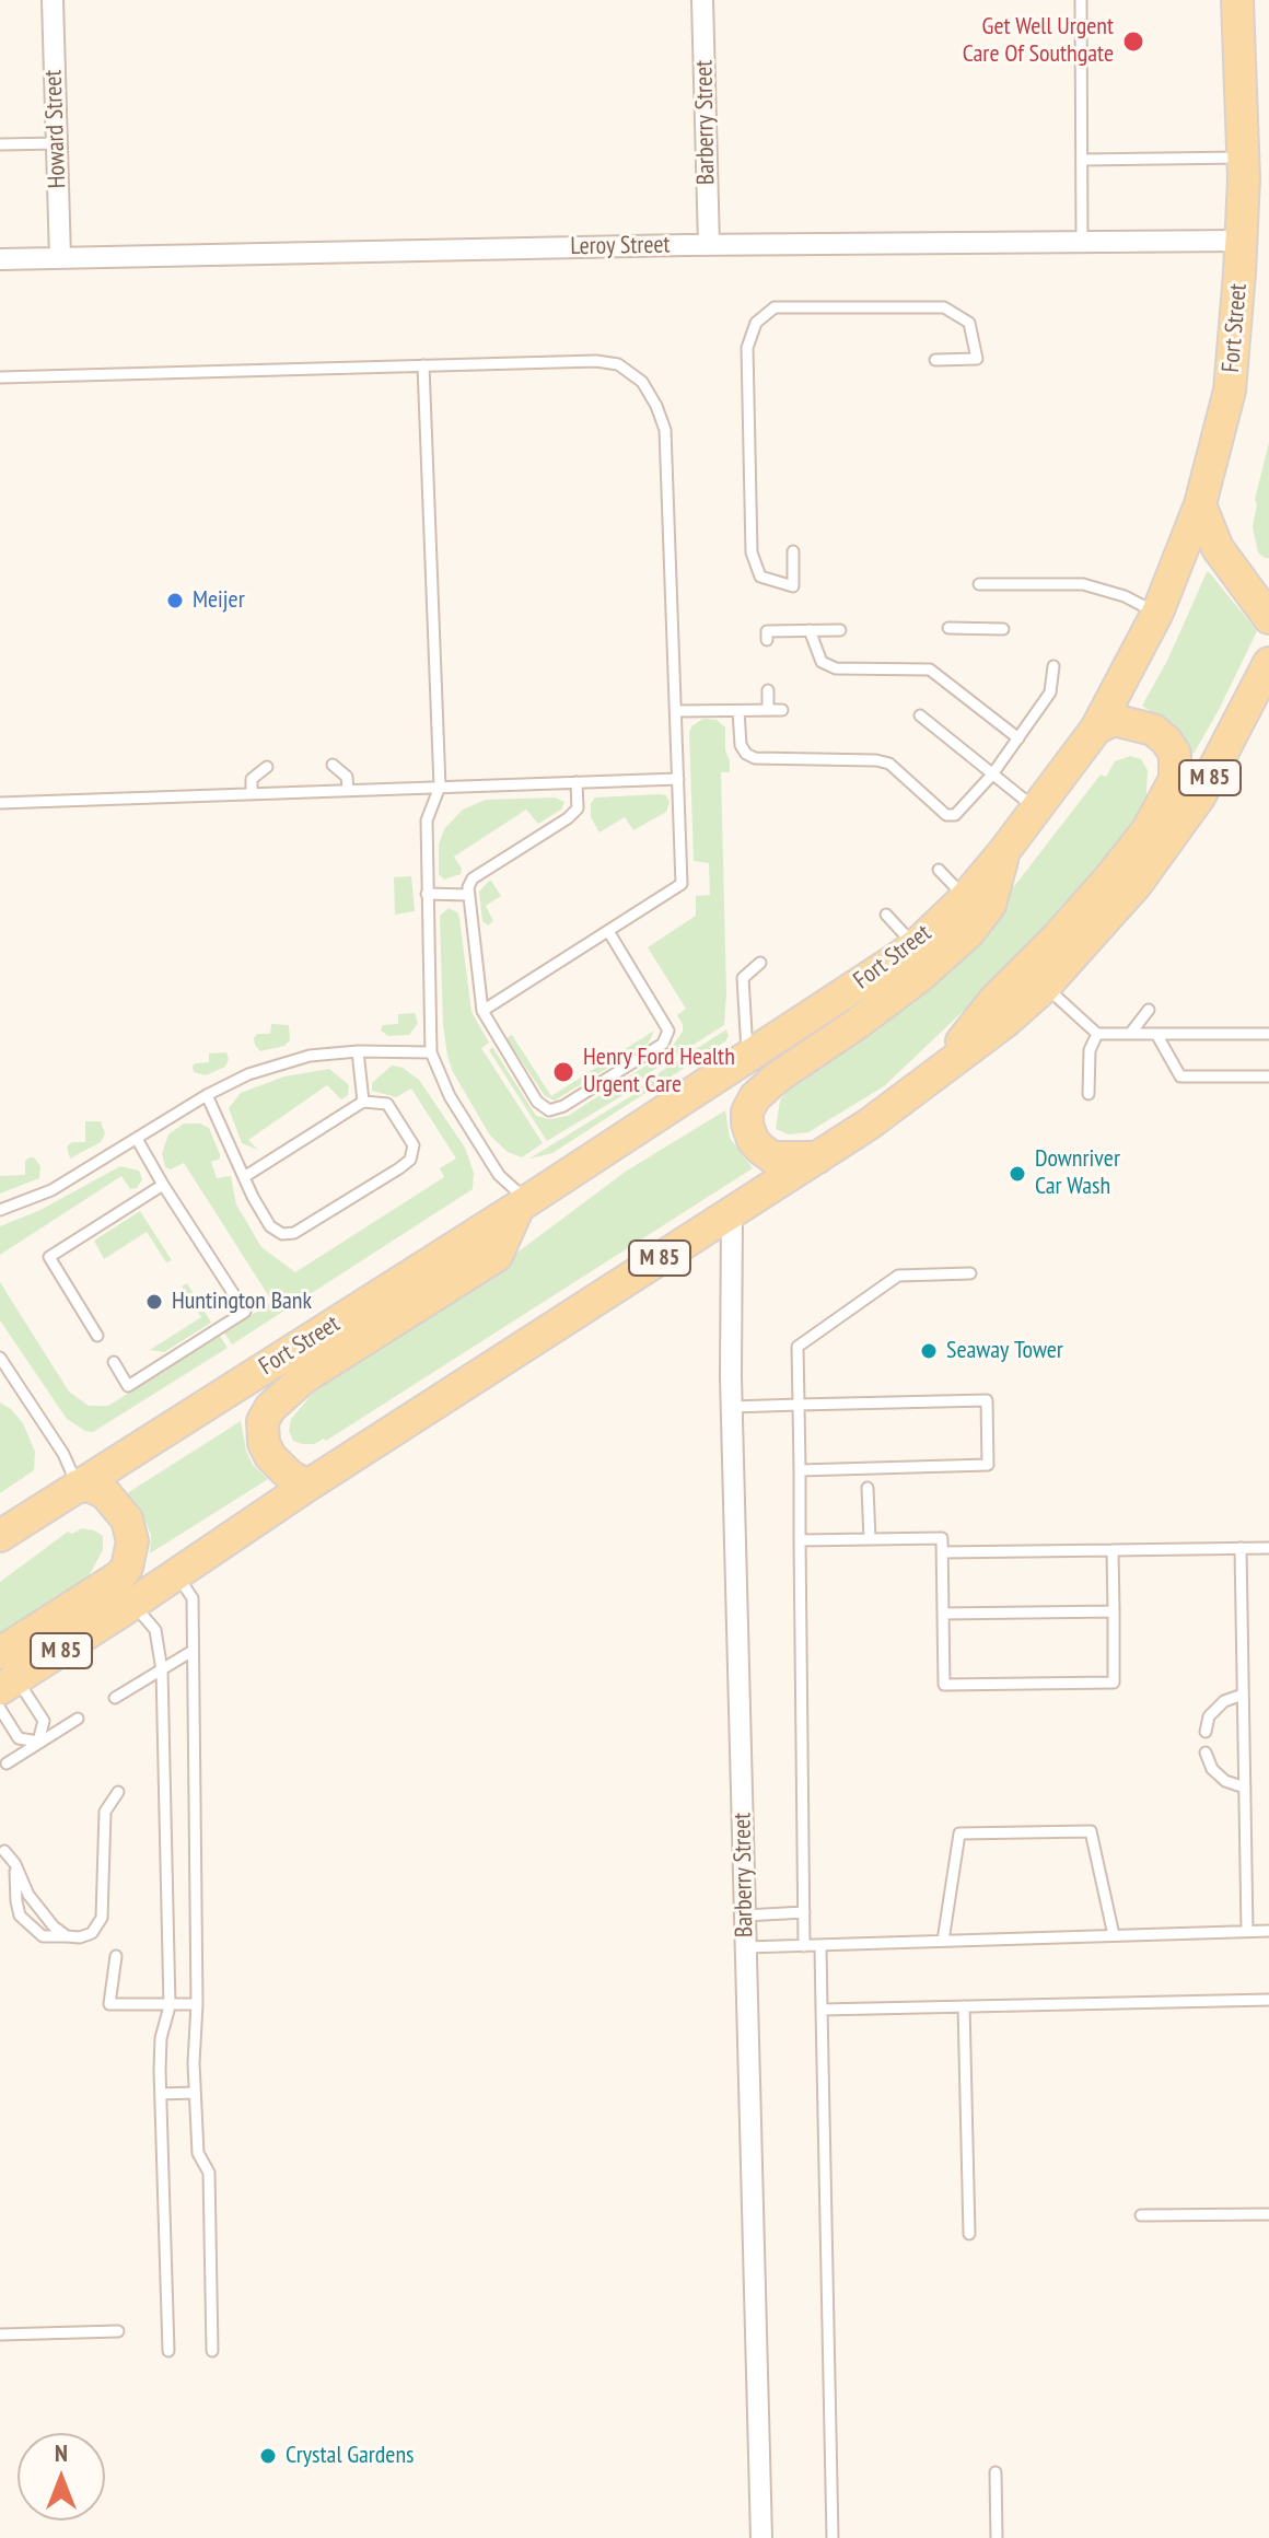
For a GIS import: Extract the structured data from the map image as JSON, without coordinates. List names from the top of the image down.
{
  "streets": {
    "main road": ["Fort Street", "M 85"],
    "street": ["Barberry Street", "Howard Street", "Leroy Street"]
  },
  "crossings": [
    ["Barberry Street", "Leroy Street"],
    ["Barberry Street", "M 85"],
    ["Howard Street", "Leroy Street"],
    ["Leroy Street", "Fort Street"]
  ],
  "places": [
    "Get Well Urgent Care Of Southgate",
    "Meijer",
    "Henry Ford Health Urgent Care",
    "Downriver Car Wash",
    "Huntington Bank",
    "Seaway Tower",
    "Crystal Gardens"
  ],
  "north": "top"
}
